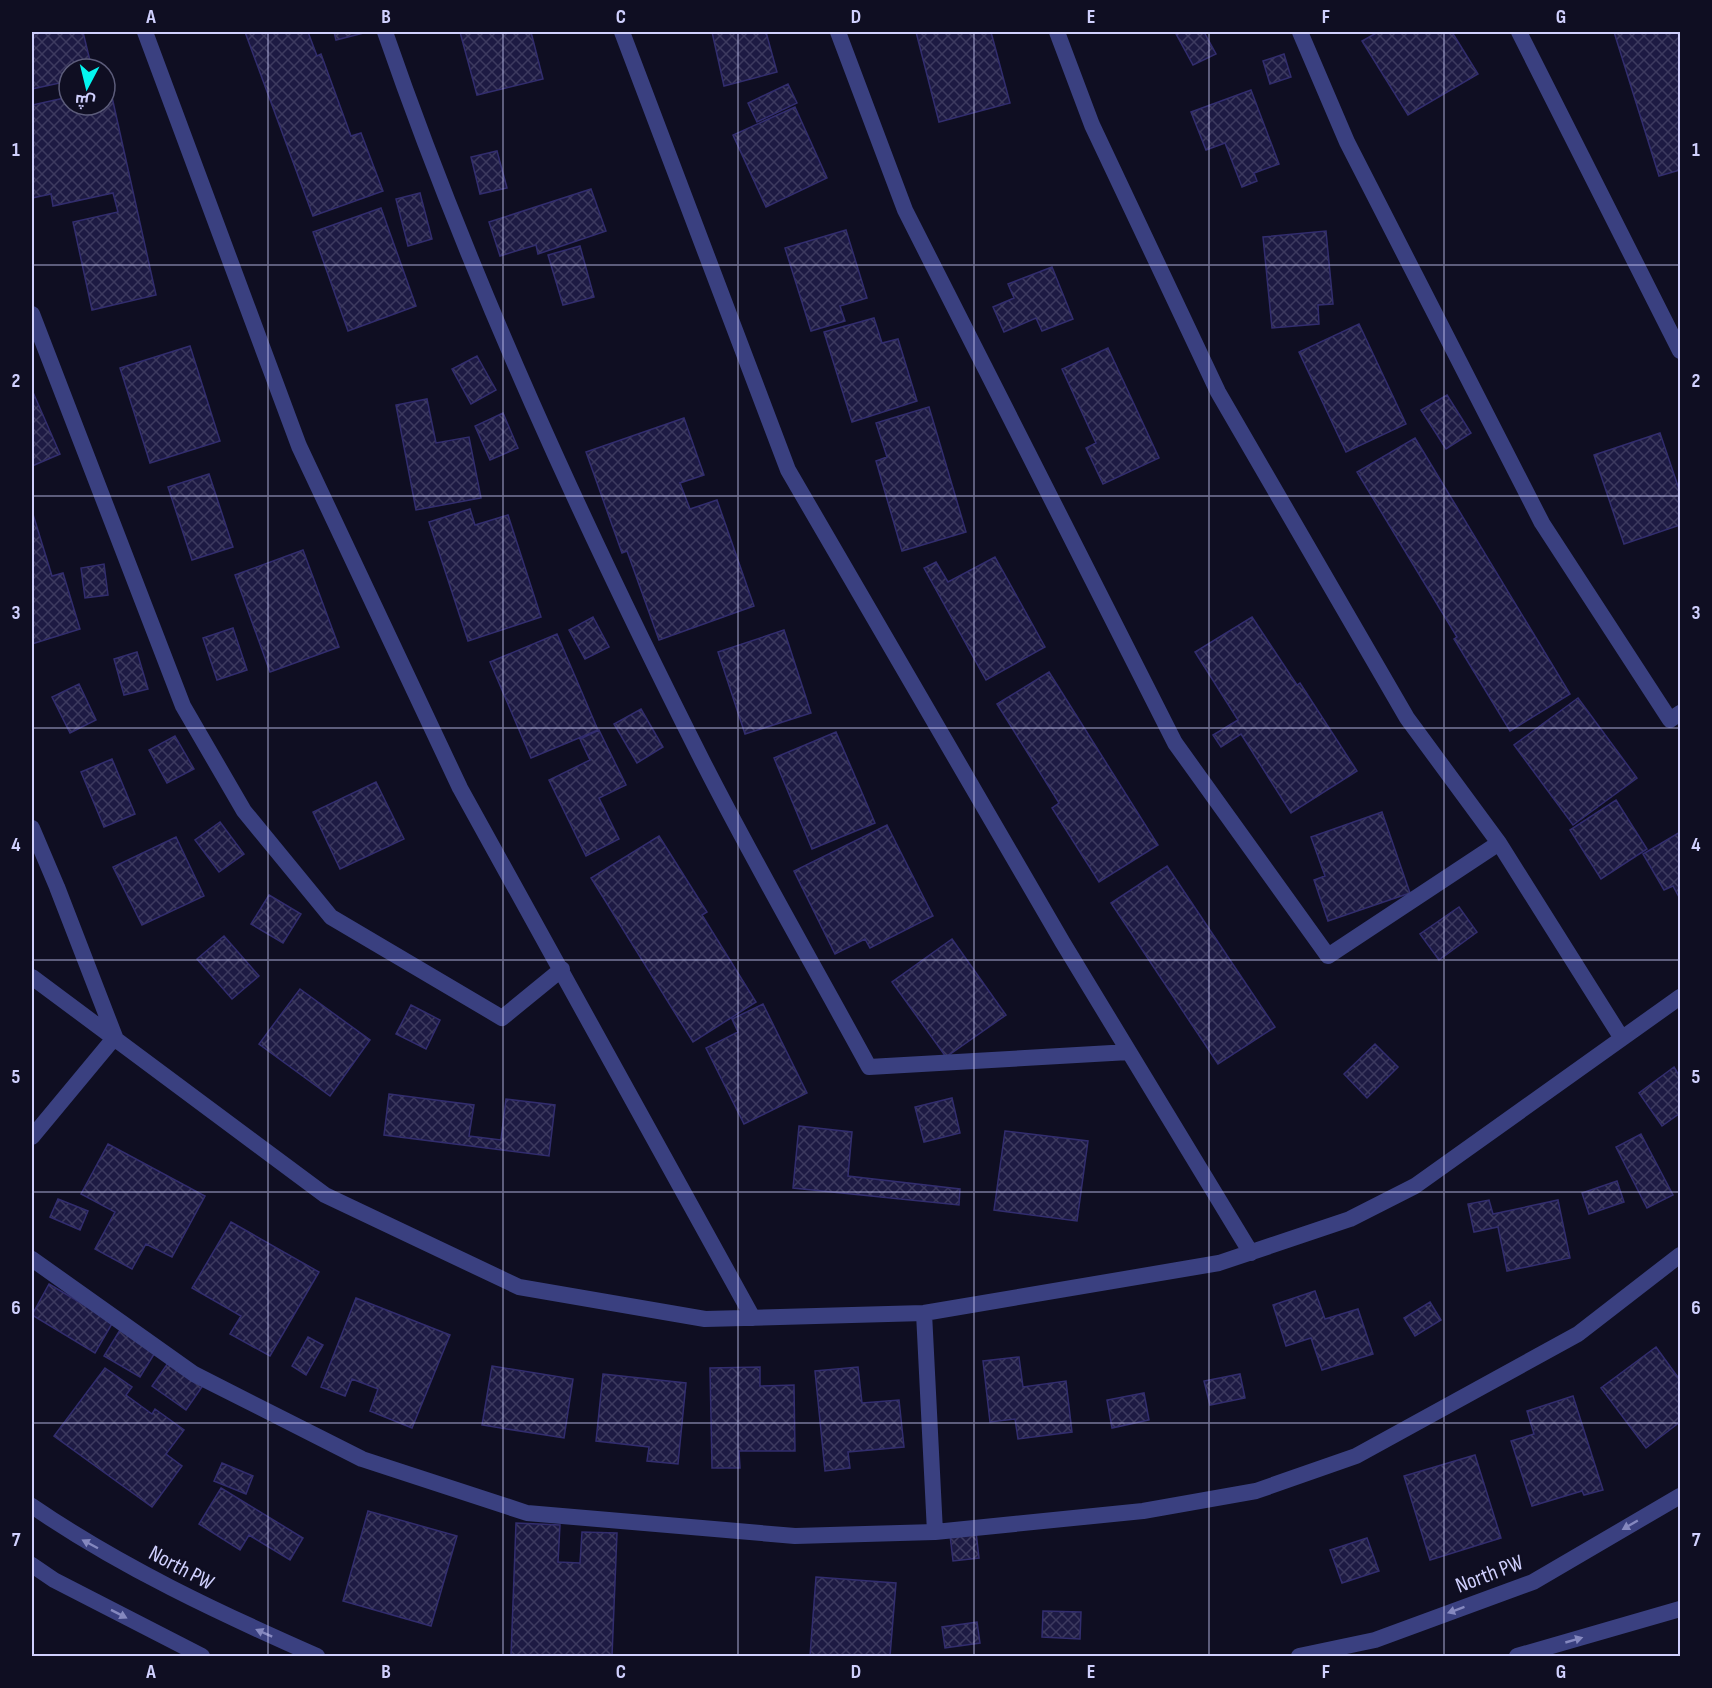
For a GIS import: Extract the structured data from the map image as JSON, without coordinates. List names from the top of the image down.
{
  "streets": {
    "street": ["North PW"]
  },
  "one_way": ["North PW"],
  "north": "bottom",
  "grid": {
    "columns": [
      "A",
      "B",
      "C",
      "D",
      "E",
      "F",
      "G"
    ],
    "rows": [
      "1",
      "2",
      "3",
      "4",
      "5",
      "6",
      "7"
    ]
  }
}
